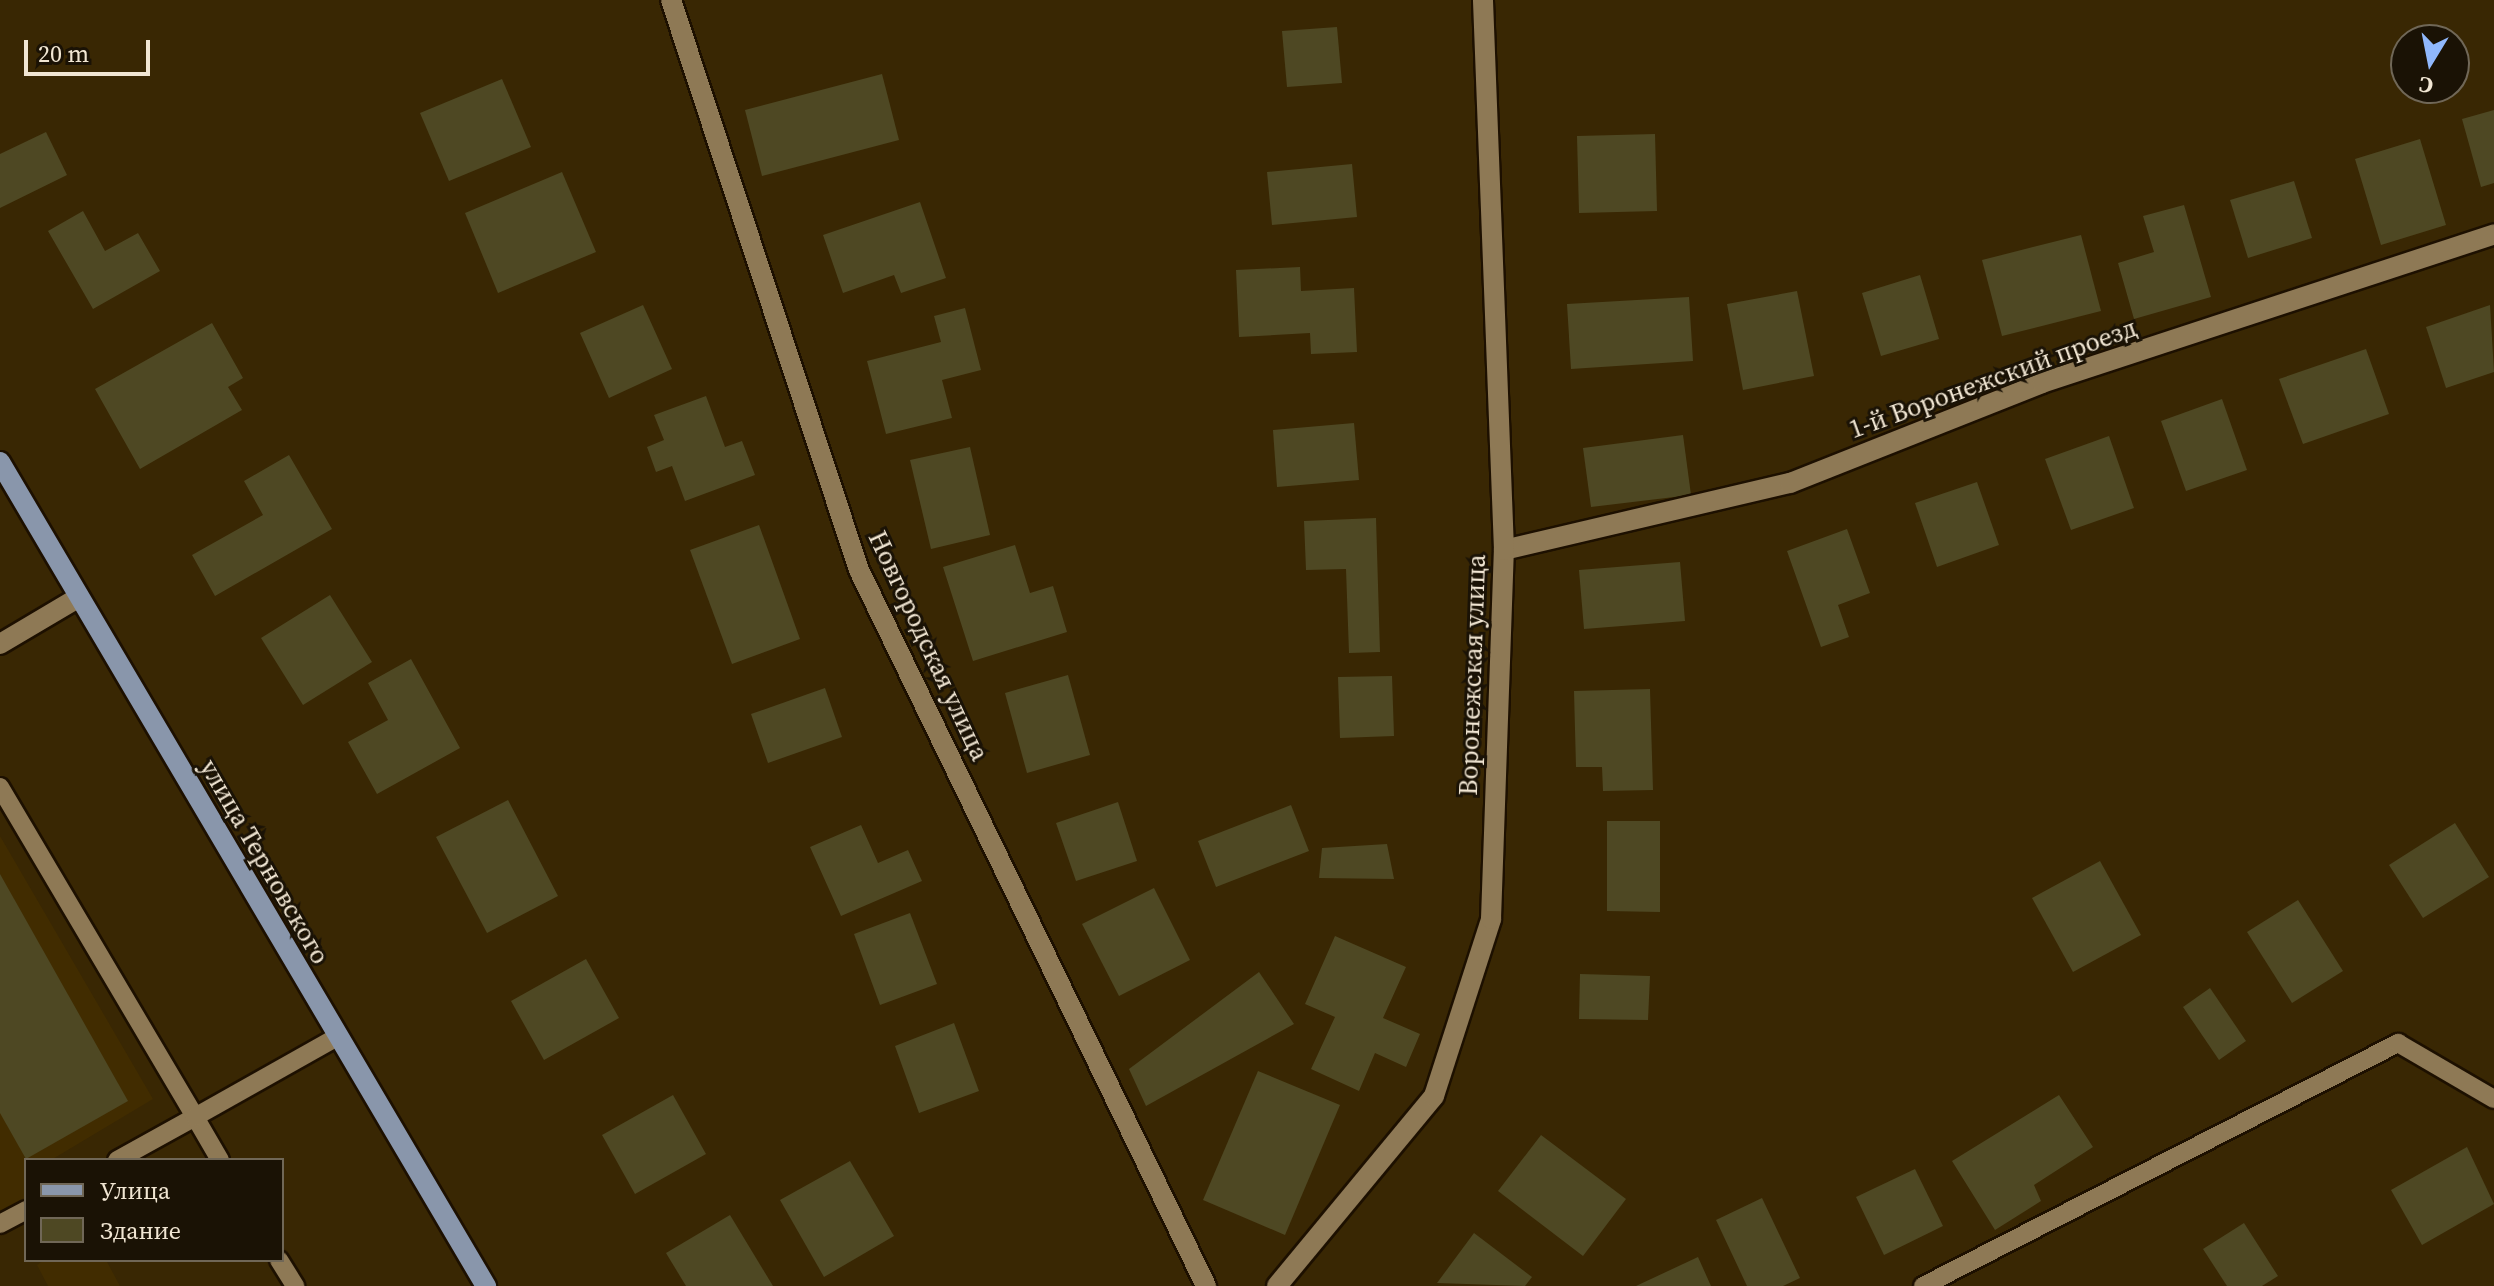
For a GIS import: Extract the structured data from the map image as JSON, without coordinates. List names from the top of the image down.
{
  "streets": {
    "main road": ["улица Терновского"],
    "street": ["1-й Воронежский проезд", "Новгородская улица", "Воронежская улица"]
  },
  "crossings": [
    ["1-й Воронежский проезд", "Воронежская улица"]
  ],
  "legend": ["Улица", "Здание"],
  "scale_bar": "20 m",
  "north": "bottom"
}
